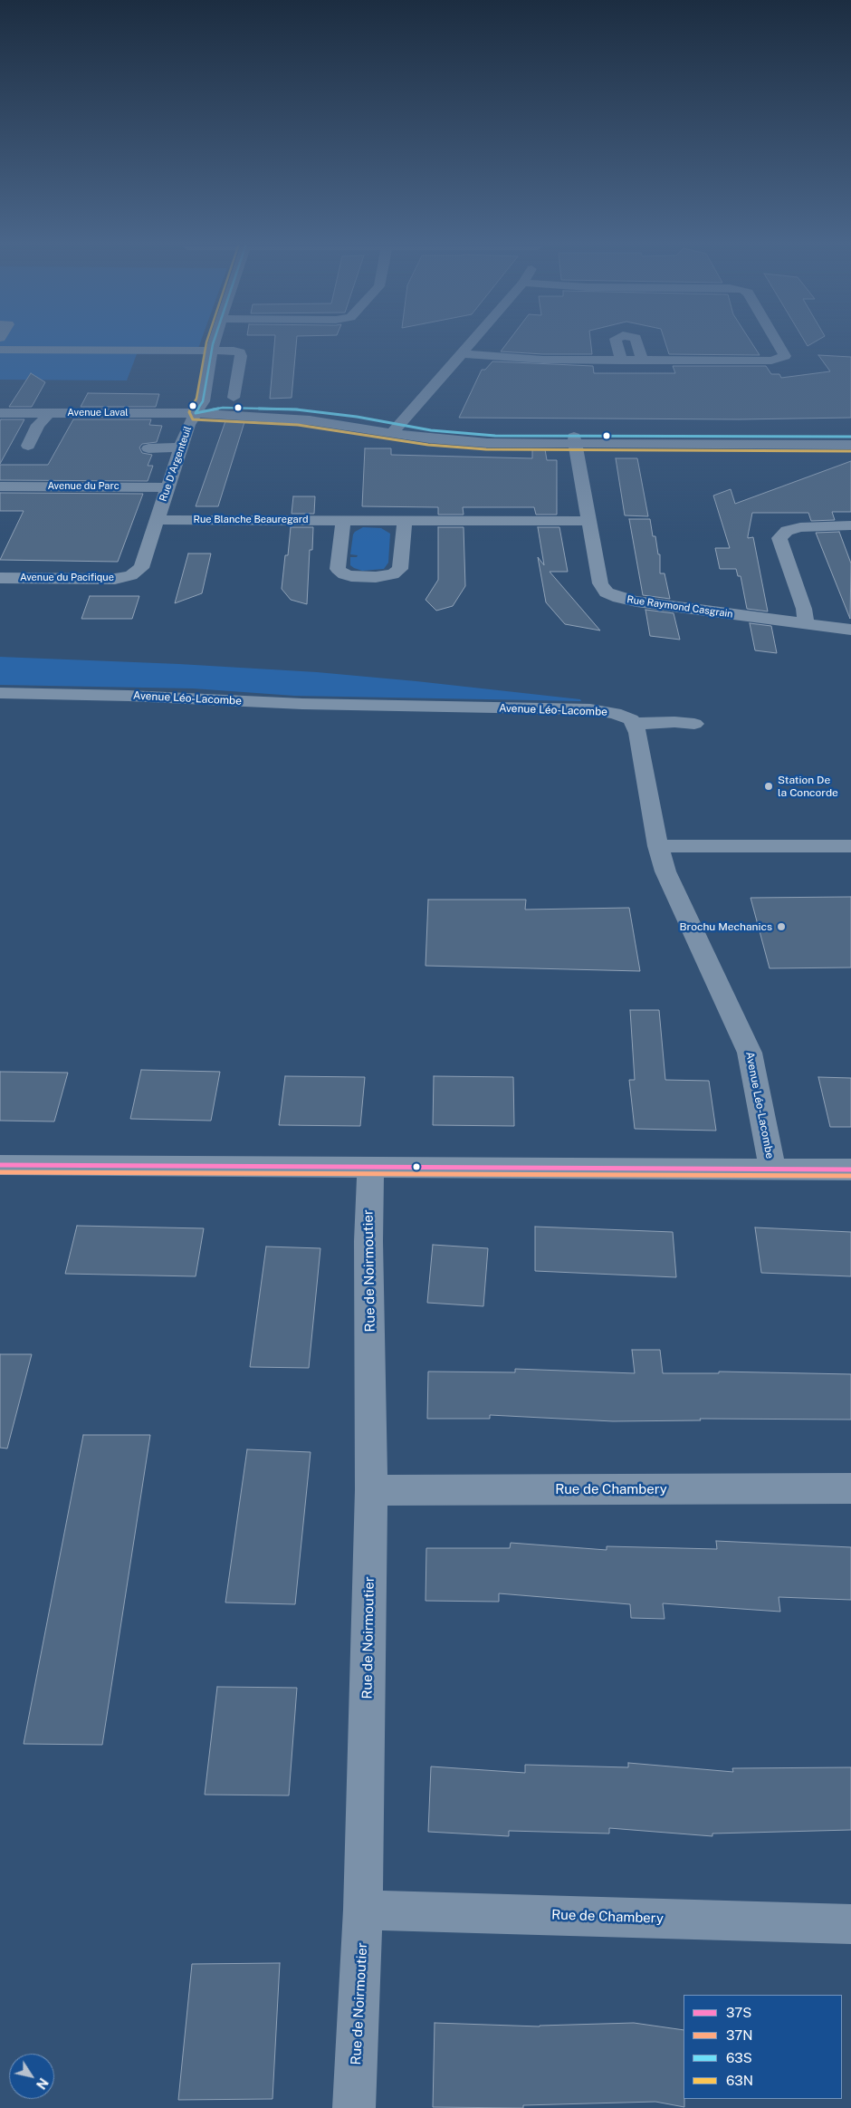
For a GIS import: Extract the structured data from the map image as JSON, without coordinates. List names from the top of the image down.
{
  "streets": {
    "street": [
      "Avenue Laval",
      "Rue D'Argenteuil",
      "Avenue du Parc",
      "Rue Blanche Beauregard",
      "Avenue du Pacifique",
      "Rue Raymond Casgrain",
      "Avenue Léo-Lacombe",
      "Rue de Noirmoutier",
      "Rue de Chambery"
    ]
  },
  "crossings": [
    ["Avenue Laval", "Rue D'Argenteuil"],
    ["Avenue Laval", "Rue Raymond Casgrain"],
    ["Rue D'Argenteuil", "Avenue du Parc"],
    ["Rue D'Argenteuil", "Rue Blanche Beauregard"],
    ["Rue D'Argenteuil", "Avenue du Pacifique"],
    ["Rue Blanche Beauregard", "Rue Raymond Casgrain"],
    ["Rue de Noirmoutier", "Rue de Chambery"]
  ],
  "places": ["Station De la Concorde", "Brochu Mechanics"],
  "lines": [
    "transit line 63S",
    "transit line 63N",
    "transit line 37S",
    "transit line 37N"
  ],
  "legend": [
    "37S",
    "37N",
    "63S",
    "63N"
  ],
  "north": "bottom right"
}
